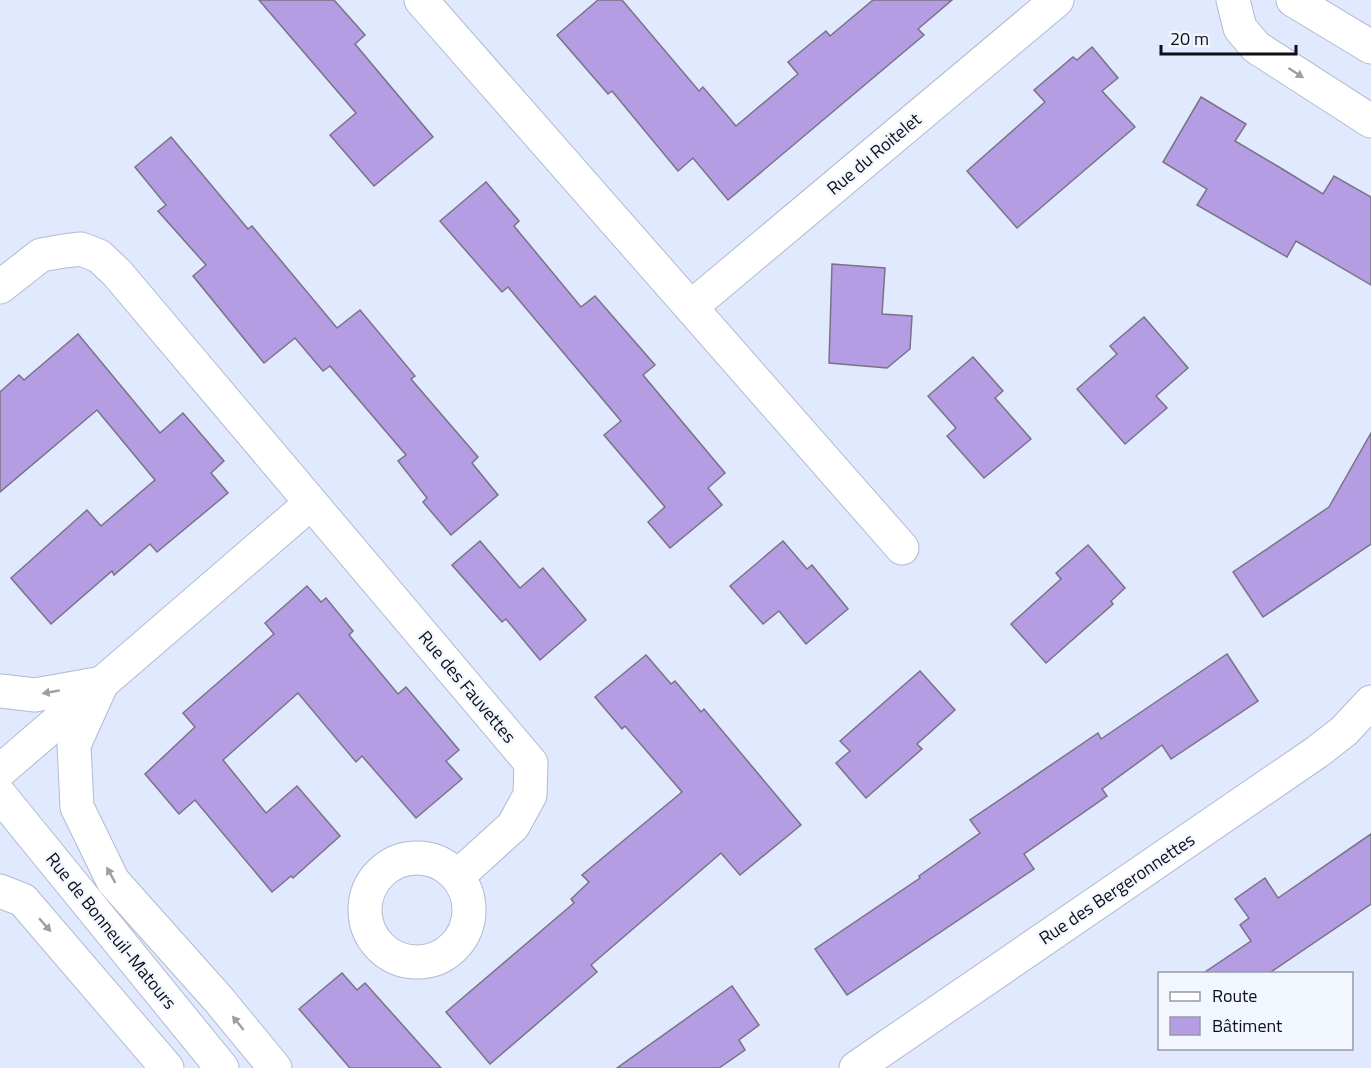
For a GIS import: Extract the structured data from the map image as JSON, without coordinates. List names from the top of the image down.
{
  "streets": {
    "street": [
      "Rue du Roitelet",
      "Rue des Fauvettes",
      "Rue des Bergeronnettes",
      "Rue de Bonneuil-Matours"
    ]
  },
  "legend": ["Route", "Bâtiment"],
  "scale_bar": "20 m"
}
